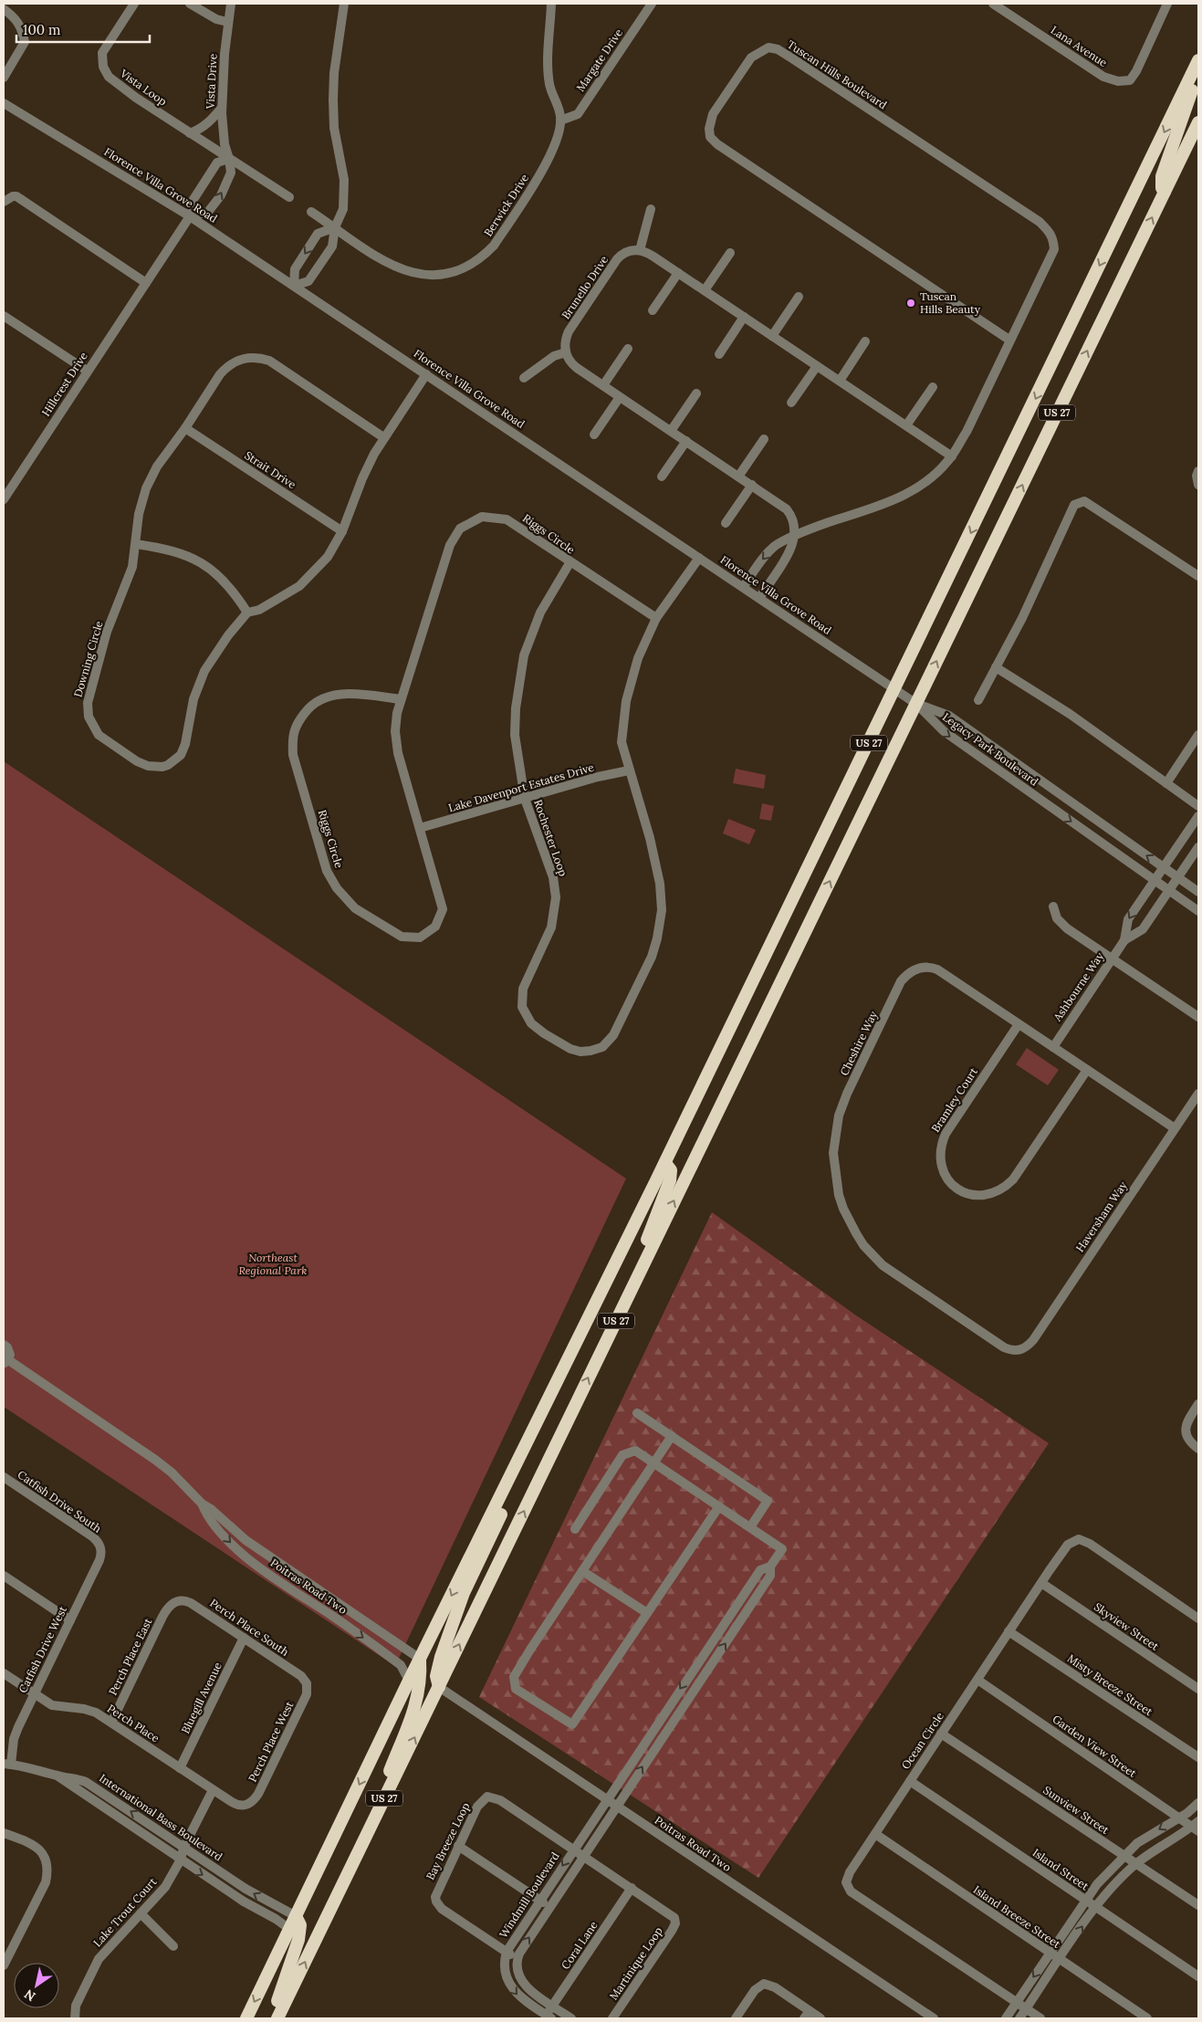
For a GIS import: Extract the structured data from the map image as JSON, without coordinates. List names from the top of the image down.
{
  "streets": {
    "highway": ["US 27"],
    "street": [
      "Lana Avenue",
      "Margate Drive",
      "Tuscan Hills Boulevard",
      "Vista Drive",
      "Vista Loop",
      "Florence Villa Grove Road",
      "Berwick Drive",
      "Brunello Drive",
      "Hillcrest Drive",
      "Strait Drive",
      "Riggs Circle",
      "Downing Circle",
      "Legacy Park Boulevard",
      "Lake Davenport Estates Drive",
      "Rochester Loop",
      "Ashbourne Way",
      "Cheshire Way",
      "Bramley Court",
      "Haversham Way",
      "Catfish Drive South",
      "Poitras Road Two",
      "Skyview Street",
      "Perch Place South",
      "Catfish Drive West",
      "Perch Place East",
      "Misty Breeze Street",
      "Bluegill Avenue",
      "Perch Place",
      "Ocean Circle",
      "Perch Place West",
      "Garden View Street",
      "Sunview Street",
      "International Bass Boulevard",
      "Bay Breeze Loop",
      "Island Street",
      "Windmill Boulevard",
      "Lake Trout Court",
      "Island Breeze Street",
      "Coral Lane",
      "Martinique Loop"
    ]
  },
  "crossings": [
    ["Margate Drive", "Berwick Drive"],
    ["Vista Drive", "Vista Loop"],
    ["Vista Drive", "Florence Villa Grove Road"],
    ["Vista Drive", "Hillcrest Drive"],
    ["Florence Villa Grove Road", "Hillcrest Drive"],
    ["Florence Villa Grove Road", "US 27"],
    ["Florence Villa Grove Road", "Downing Circle"],
    ["Florence Villa Grove Road", "Legacy Park Boulevard"],
    ["US 27", "Legacy Park Boulevard"],
    ["US 27", "Poitras Road Two"],
    ["US 27", "International Bass Boulevard"],
    ["Strait Drive", "Downing Circle"],
    ["Riggs Circle", "Lake Davenport Estates Drive"],
    ["Riggs Circle", "Rochester Loop"],
    ["Legacy Park Boulevard", "Ashbourne Way"],
    ["Lake Davenport Estates Drive", "Rochester Loop"],
    ["Ashbourne Way", "Cheshire Way"],
    ["Cheshire Way", "Bramley Court"],
    ["Cheshire Way", "Haversham Way"],
    ["Catfish Drive South", "Catfish Drive West"],
    ["Poitras Road Two", "Windmill Boulevard"],
    ["Skyview Street", "Ocean Circle"],
    ["Perch Place South", "Perch Place East"],
    ["Perch Place South", "Bluegill Avenue"],
    ["Perch Place South", "Perch Place West"],
    ["Catfish Drive West", "Perch Place"],
    ["Catfish Drive West", "International Bass Boulevard"],
    ["Perch Place East", "Perch Place"],
    ["Misty Breeze Street", "Ocean Circle"],
    ["Bluegill Avenue", "Perch Place"],
    ["Perch Place", "Perch Place West"],
    ["Perch Place", "Lake Trout Court"],
    ["Ocean Circle", "Garden View Street"],
    ["Ocean Circle", "Sunview Street"],
    ["Ocean Circle", "Island Street"],
    ["Ocean Circle", "Island Breeze Street"],
    ["International Bass Boulevard", "Lake Trout Court"],
    ["Bay Breeze Loop", "Windmill Boulevard"],
    ["Bay Breeze Loop", "Coral Lane"],
    ["Bay Breeze Loop", "Martinique Loop"],
    ["Windmill Boulevard", "Coral Lane"],
    ["Coral Lane", "Martinique Loop"]
  ],
  "parks": ["Northeast Regional Park"],
  "places": ["Tuscan Hills Beauty"],
  "scale_bar": "100 m",
  "north": "bottom left"
}
